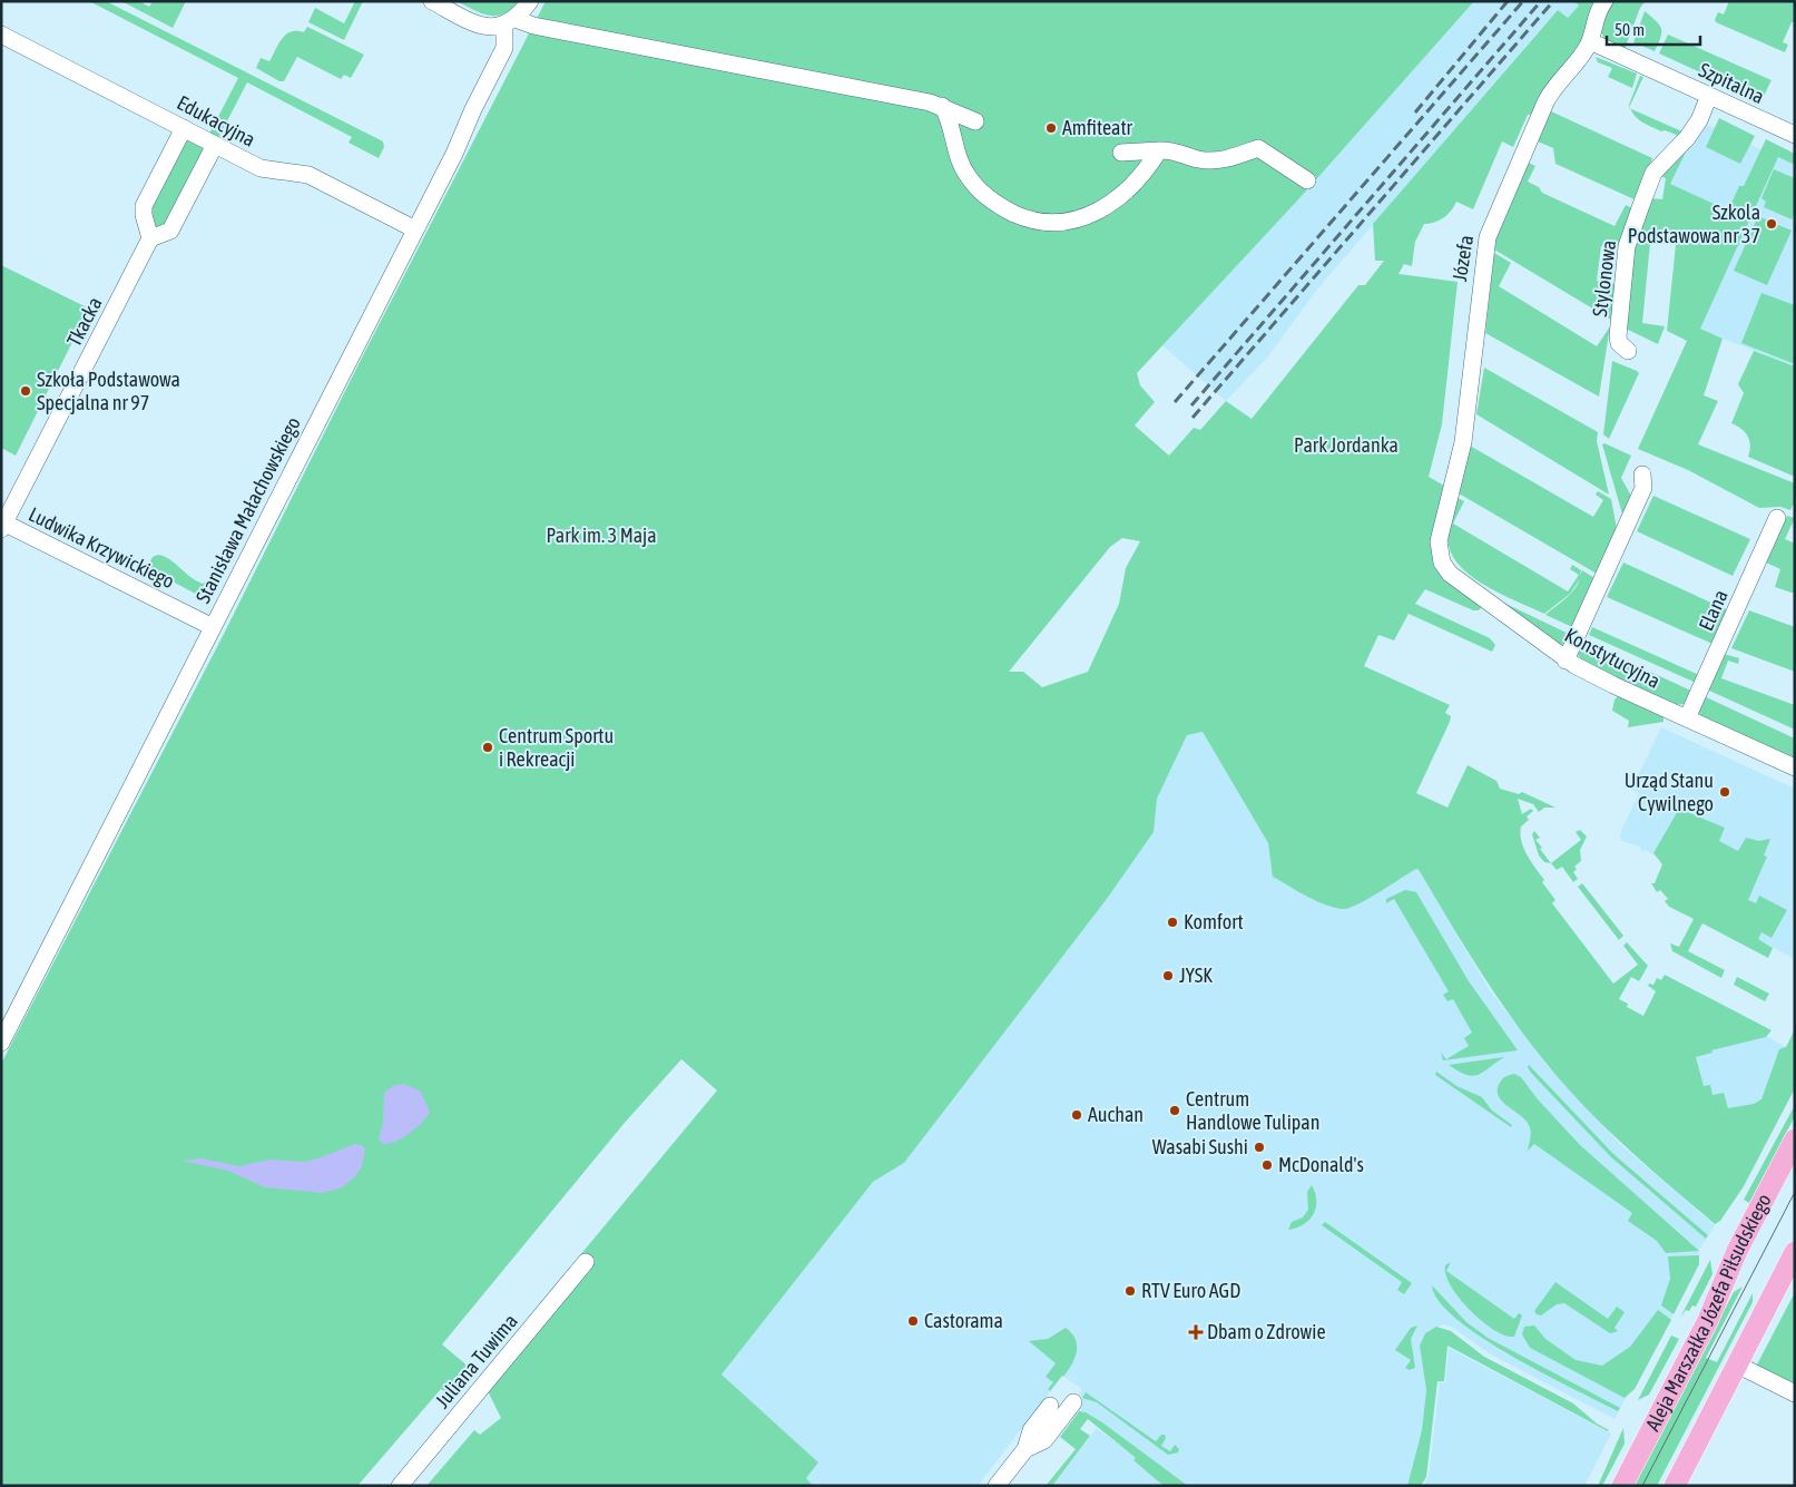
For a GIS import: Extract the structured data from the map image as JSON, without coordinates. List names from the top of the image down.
{
  "streets": {
    "main road": ["Aleja Marszałka Józefa Piłsudskiego"],
    "street": [
      "Szpitalna",
      "Edukacyjna",
      "Józefa",
      "Stylonowa",
      "Tkacka",
      "Stanisława Małachowskiego",
      "Ludwika Krzywickiego",
      "Elana",
      "Konstytucyjna",
      "Juliana Tuwima"
    ]
  },
  "crossings": [
    ["Szpitalna", "Józefa"],
    ["Szpitalna", "Stylonowa"],
    ["Edukacyjna", "Stanisława Małachowskiego"],
    ["Józefa", "Konstytucyjna"],
    ["Tkacka", "Ludwika Krzywickiego"],
    ["Stanisława Małachowskiego", "Ludwika Krzywickiego"],
    ["Elana", "Konstytucyjna"]
  ],
  "parks": ["Park Jordanka", "Park im. 3 Maja"],
  "places": {
    "other": [
      "Amfiteatr",
      "Szkola Podstawowa nr 37",
      "Szkoła Podstawowa Specjalna nr 97",
      "Centrum Sportu i Rekreacji",
      "Urząd Stanu Cywilnego",
      "Komfort",
      "JYSK",
      "Centrum Handlowe Tulipan",
      "Auchan",
      "Wasabi Sushi",
      "McDonald's",
      "RTV Euro AGD",
      "Castorama"
    ],
    "health": ["Dbam o Zdrowie"]
  },
  "scale_bar": "50 m"
}
